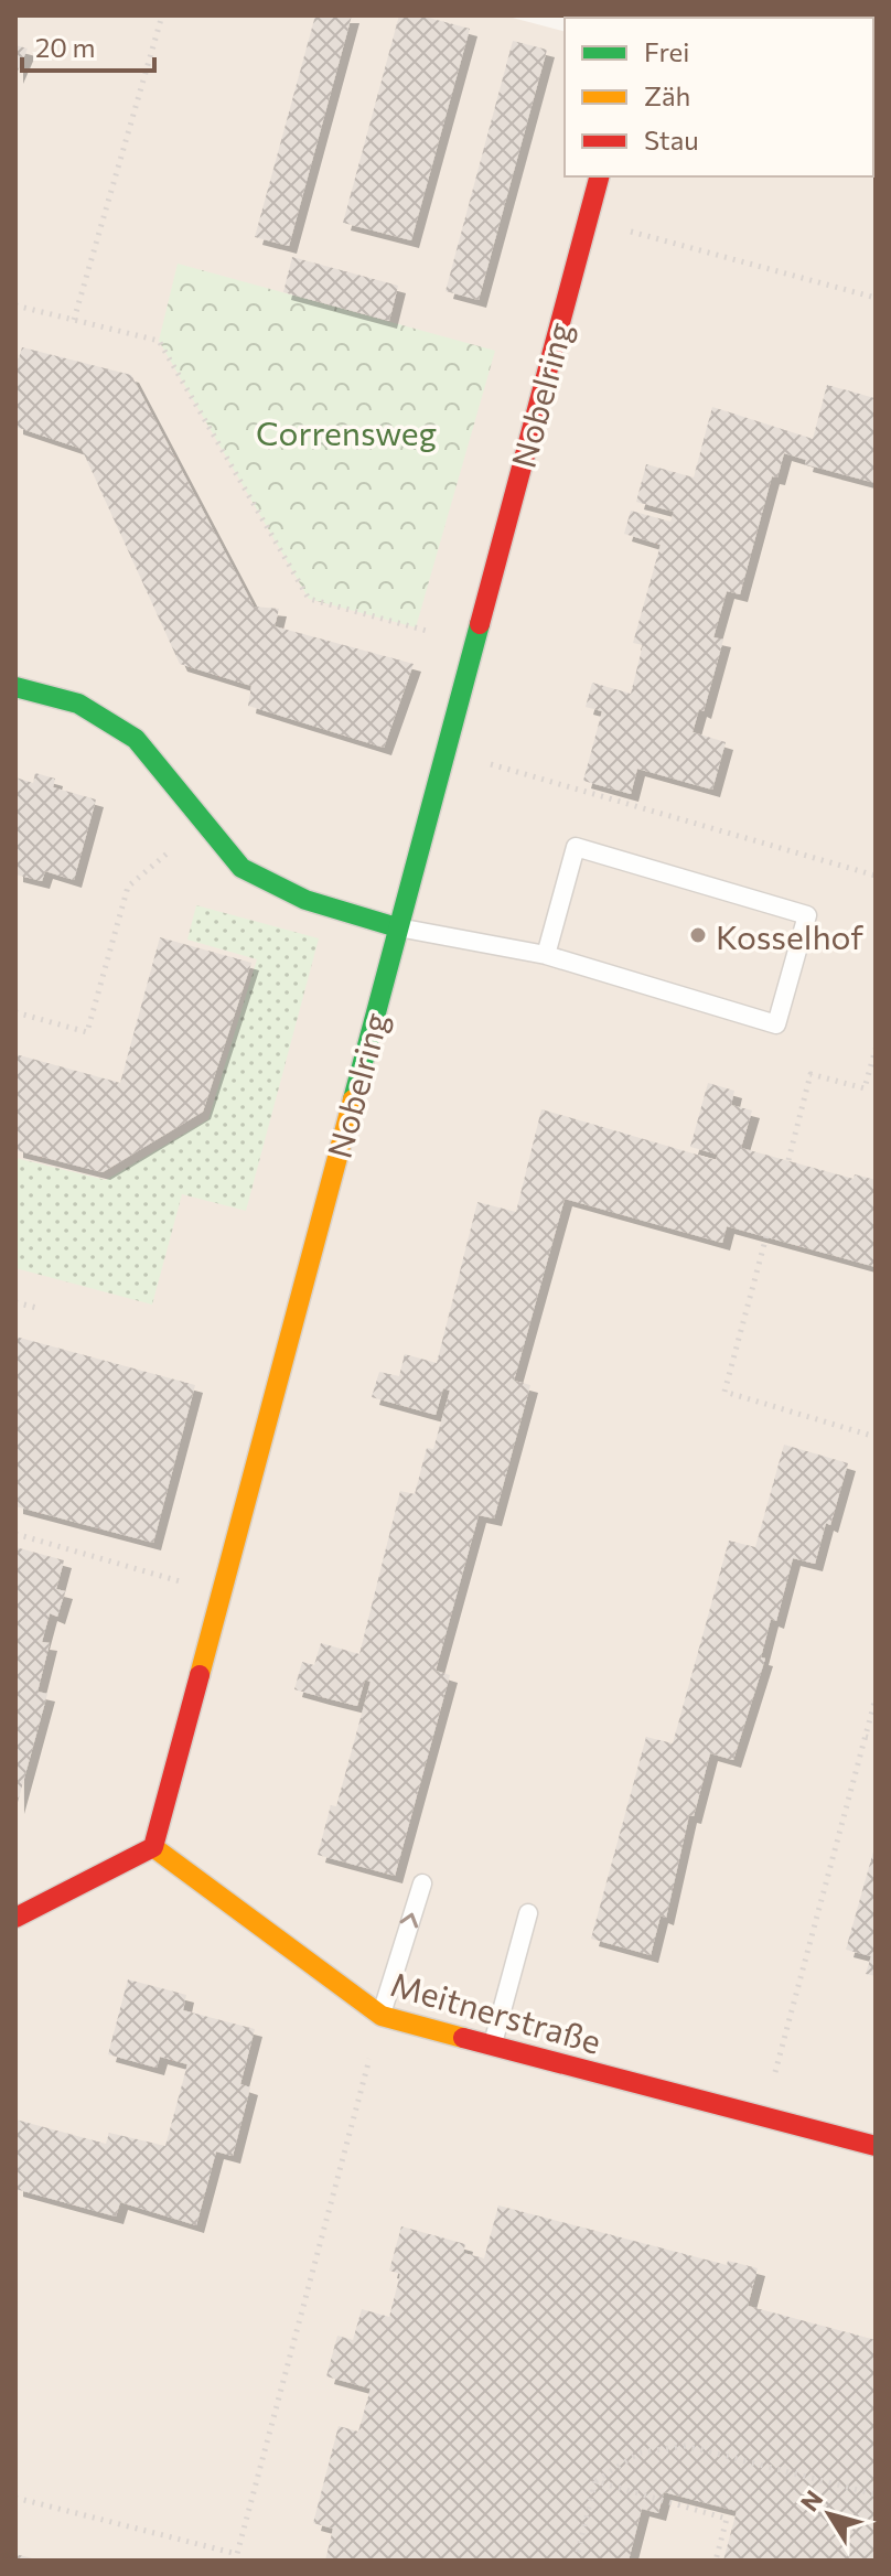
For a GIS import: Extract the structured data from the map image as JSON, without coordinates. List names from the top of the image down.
{
  "streets": {
    "street": ["Nobelring", "Meitnerstraße"]
  },
  "crossings": [
    ["Nobelring", "Meitnerstraße"]
  ],
  "parks": ["Corrensweg"],
  "places": ["Kosselhof"],
  "legend": ["Frei", "Zäh", "Stau"],
  "scale_bar": "20 m",
  "north": "top left"
}
